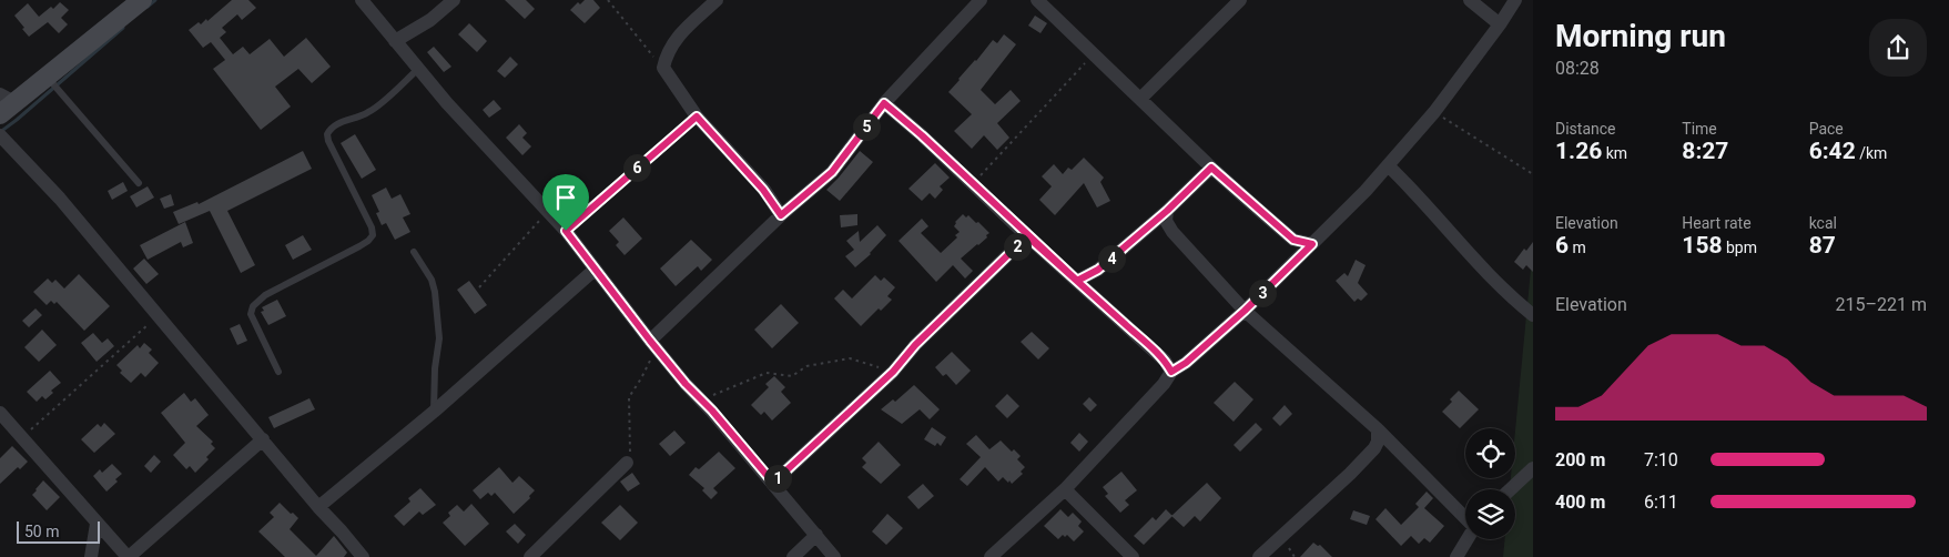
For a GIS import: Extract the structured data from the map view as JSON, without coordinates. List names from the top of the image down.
{
  "scale_bar": "50 m",
  "page": {
    "heading": ["Morning run", "08:28"],
    "stats": [
      ["Distance", "1.26 km"],
      ["Time", "8:27"],
      ["Pace", "6:42 /km"],
      ["Elevation", "6 m"],
      ["Heart rate", "158 bpm"],
      ["kcal", "87"]
    ],
    "pins": [
      "5",
      "6",
      "2",
      "4",
      "3",
      "1"
    ],
    "chart": ["Elevation", "215–221 m"],
    "list": [
      {
        "name": "200 m",
        "note": "7:10"
      },
      {
        "name": "400 m",
        "note": "6:11"
      }
    ],
    "scale": "50 m"
  }
}
